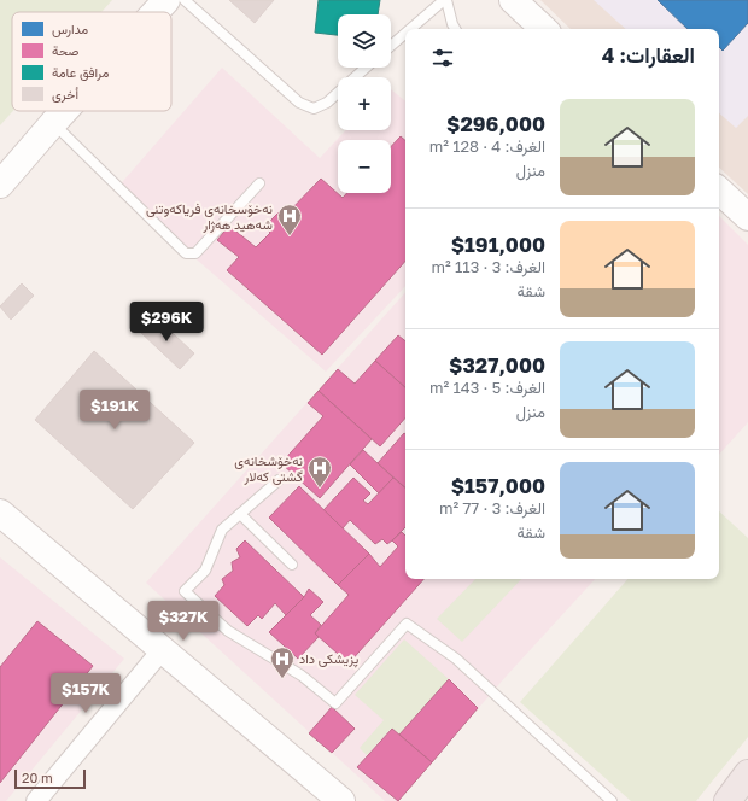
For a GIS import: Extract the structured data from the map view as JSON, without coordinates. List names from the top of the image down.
{
  "places": {
    "hospital": ["نەخۆسخانەی فریاکەوتنی شەهید هەژار", "نەخۆشخانەی گشتی کەلار", "پزیشکی داد"]
  },
  "legend": [
    "مدارس",
    "صحة",
    "مرافق عامة",
    "أخرى"
  ],
  "scale_bar": "20 m",
  "page": {
    "map_buttons": ["+", "−"],
    "heading": "العقارات: 4",
    "list": [
      {
        "name": "$296,000",
        "note": "الغرف: 4 · 128 m² · منزل"
      },
      {
        "name": "$191,000",
        "note": "الغرف: 3 · 113 m² · شقة"
      },
      {
        "name": "$327,000",
        "note": "الغرف: 5 · 143 m² · منزل"
      },
      {
        "name": "$157,000",
        "note": "الغرف: 3 · 77 m² · شقة"
      }
    ],
    "price": [
      "$296K",
      "$191K",
      "$327K",
      "$157K"
    ],
    "scale": "20 m"
  }
}
